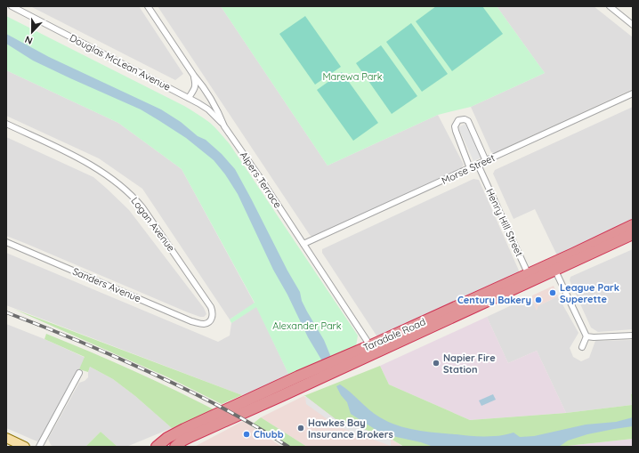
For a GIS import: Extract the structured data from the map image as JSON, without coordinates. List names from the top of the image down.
{
  "streets": {
    "highway": ["Taradale Road"],
    "street": [
      "Douglas McLean Avenue",
      "Morse Street",
      "Alpers Terrace",
      "Henry Hill Street",
      "Logan Avenue",
      "Sanders Avenue"
    ]
  },
  "crossings": [
    ["Douglas McLean Avenue", "Alpers Terrace"],
    ["Morse Street", "Alpers Terrace"],
    ["Morse Street", "Henry Hill Street"],
    ["Alpers Terrace", "Taradale Road"],
    ["Henry Hill Street", "Taradale Road"],
    ["Logan Avenue", "Sanders Avenue"]
  ],
  "parks": ["Marewa Park", "Alexander Park"],
  "places": [
    "League Park Superette",
    "Century Bakery",
    "Napier Fire Station",
    "Hawkes Bay Insurance Brokers",
    "Chubb"
  ],
  "north": "bottom"
}
